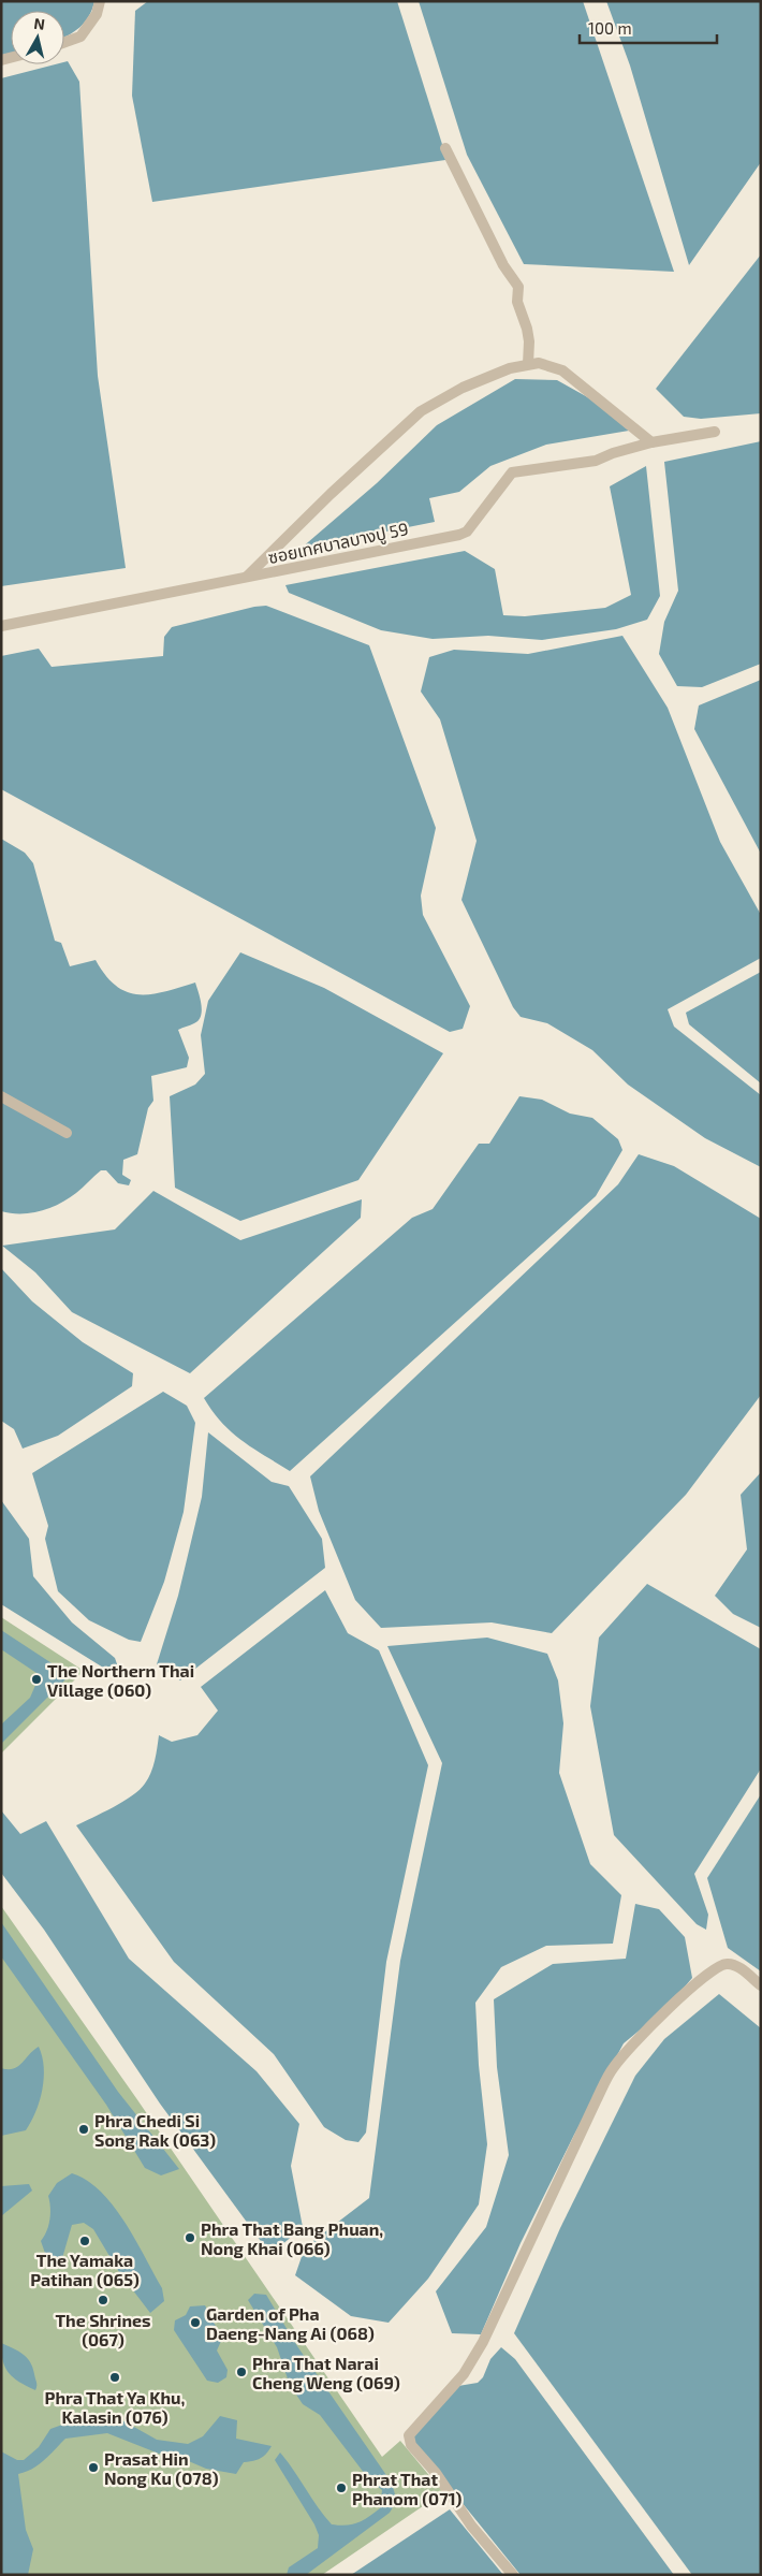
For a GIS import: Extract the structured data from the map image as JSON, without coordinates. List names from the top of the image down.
{
  "streets": {
    "street": ["ซอยเทศบาลบางปู 59"]
  },
  "places": [
    "The Northern Thai Village (060)",
    "Phra Chedi Si Song Rak (063)",
    "Phra That Bang Phuan, Nong Khai (066)",
    "The Yamaka Patihan (065)",
    "The Shrines (067)",
    "Garden of Pha Daeng-Nang Ai (068)",
    "Phra That Narai Cheng Weng (069)",
    "Phra That Ya Khu, Kalasin (076)",
    "Prasat Hin Nong Ku (078)",
    "Phrat That Phanom (071)"
  ],
  "scale_bar": "100 m",
  "north": "top"
}
